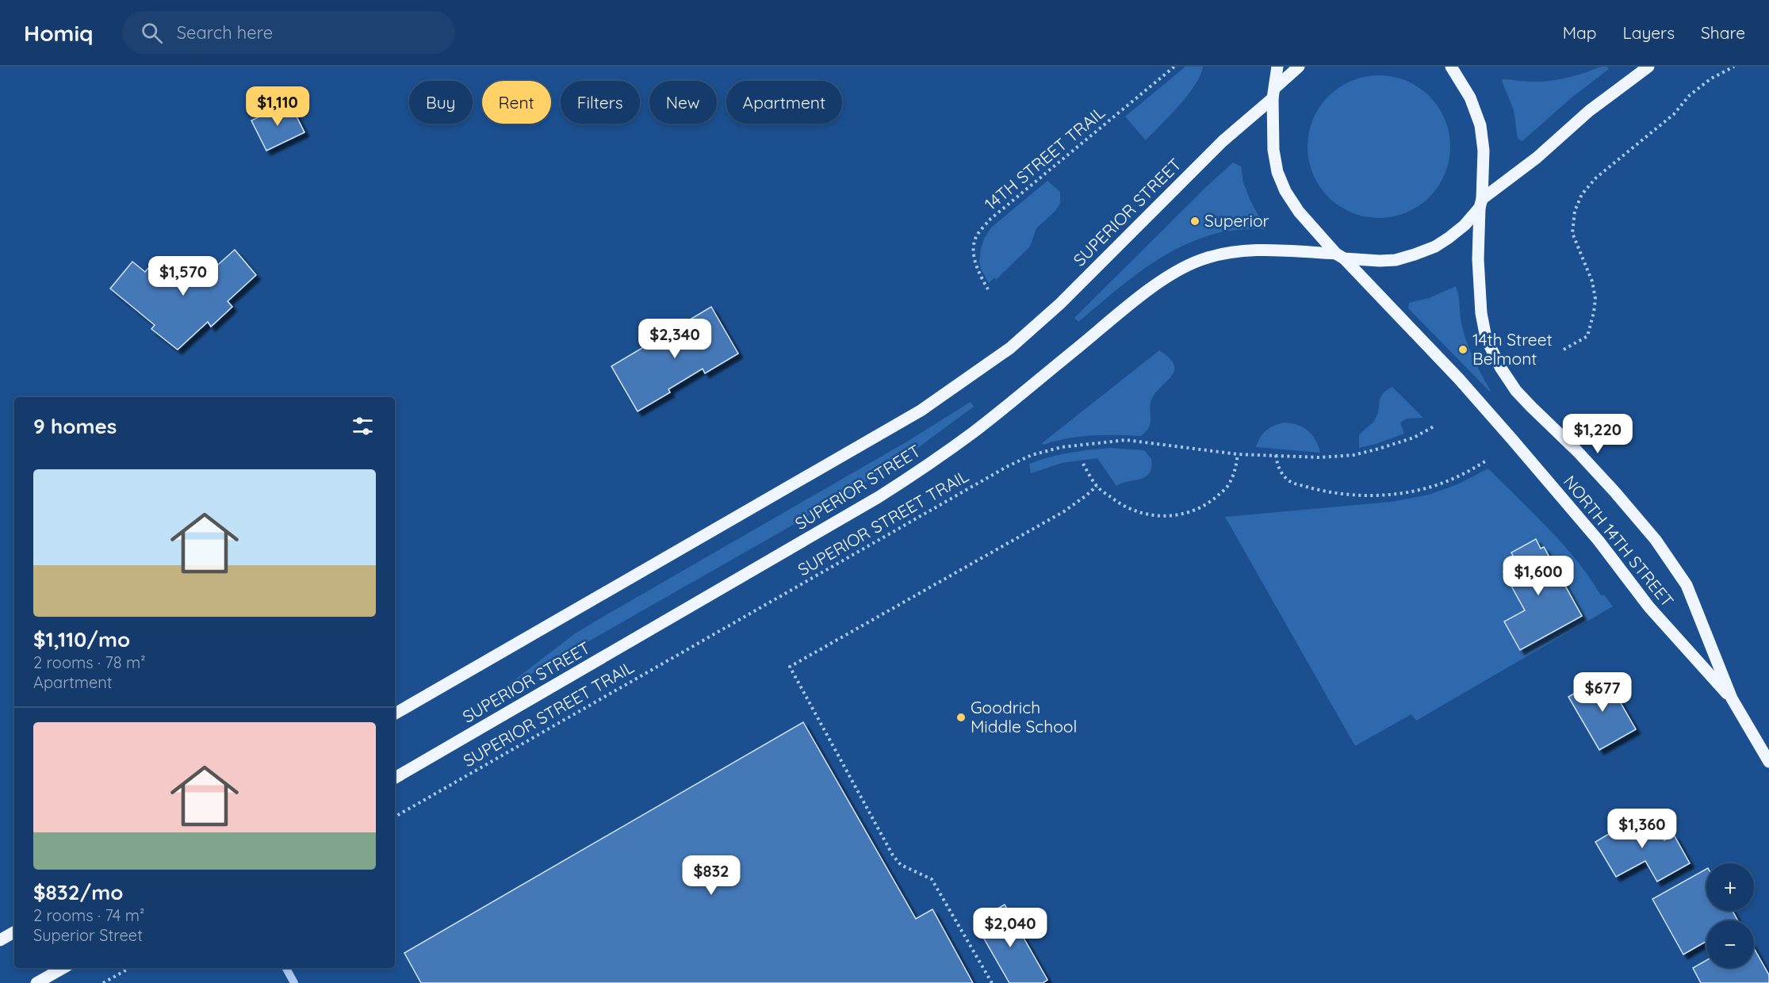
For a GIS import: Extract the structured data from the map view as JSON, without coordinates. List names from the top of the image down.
{
  "streets": {
    "main road": ["SUPERIOR STREET", "NORTH 14TH STREET"],
    "path": ["14TH STREET TRAIL", "SUPERIOR STREET TRAIL"]
  },
  "crossings": [
    ["SUPERIOR STREET", "NORTH 14TH STREET"]
  ],
  "places": ["Superior", "14th Street Belmont", "Goodrich Middle School"],
  "page": {
    "header": "Homiq",
    "search": "Search here",
    "nav": ["Map", "Layers", "Share"],
    "chip": [
      "Buy",
      "Rent",
      "Filters",
      "New",
      "Apartment"
    ],
    "price": [
      "$1,110",
      "$1,570",
      "$2,340",
      "$1,220",
      "$1,600",
      "$677",
      "$1,360",
      "$832",
      "$2,040"
    ],
    "heading": "9 homes",
    "list": [
      {
        "name": "$1,110/mo",
        "note": "2 rooms · 78 m² · Apartment"
      },
      {
        "name": "$832/mo",
        "note": "2 rooms · 74 m² · Superior Street"
      }
    ],
    "map_buttons": ["+", "−"]
  }
}
